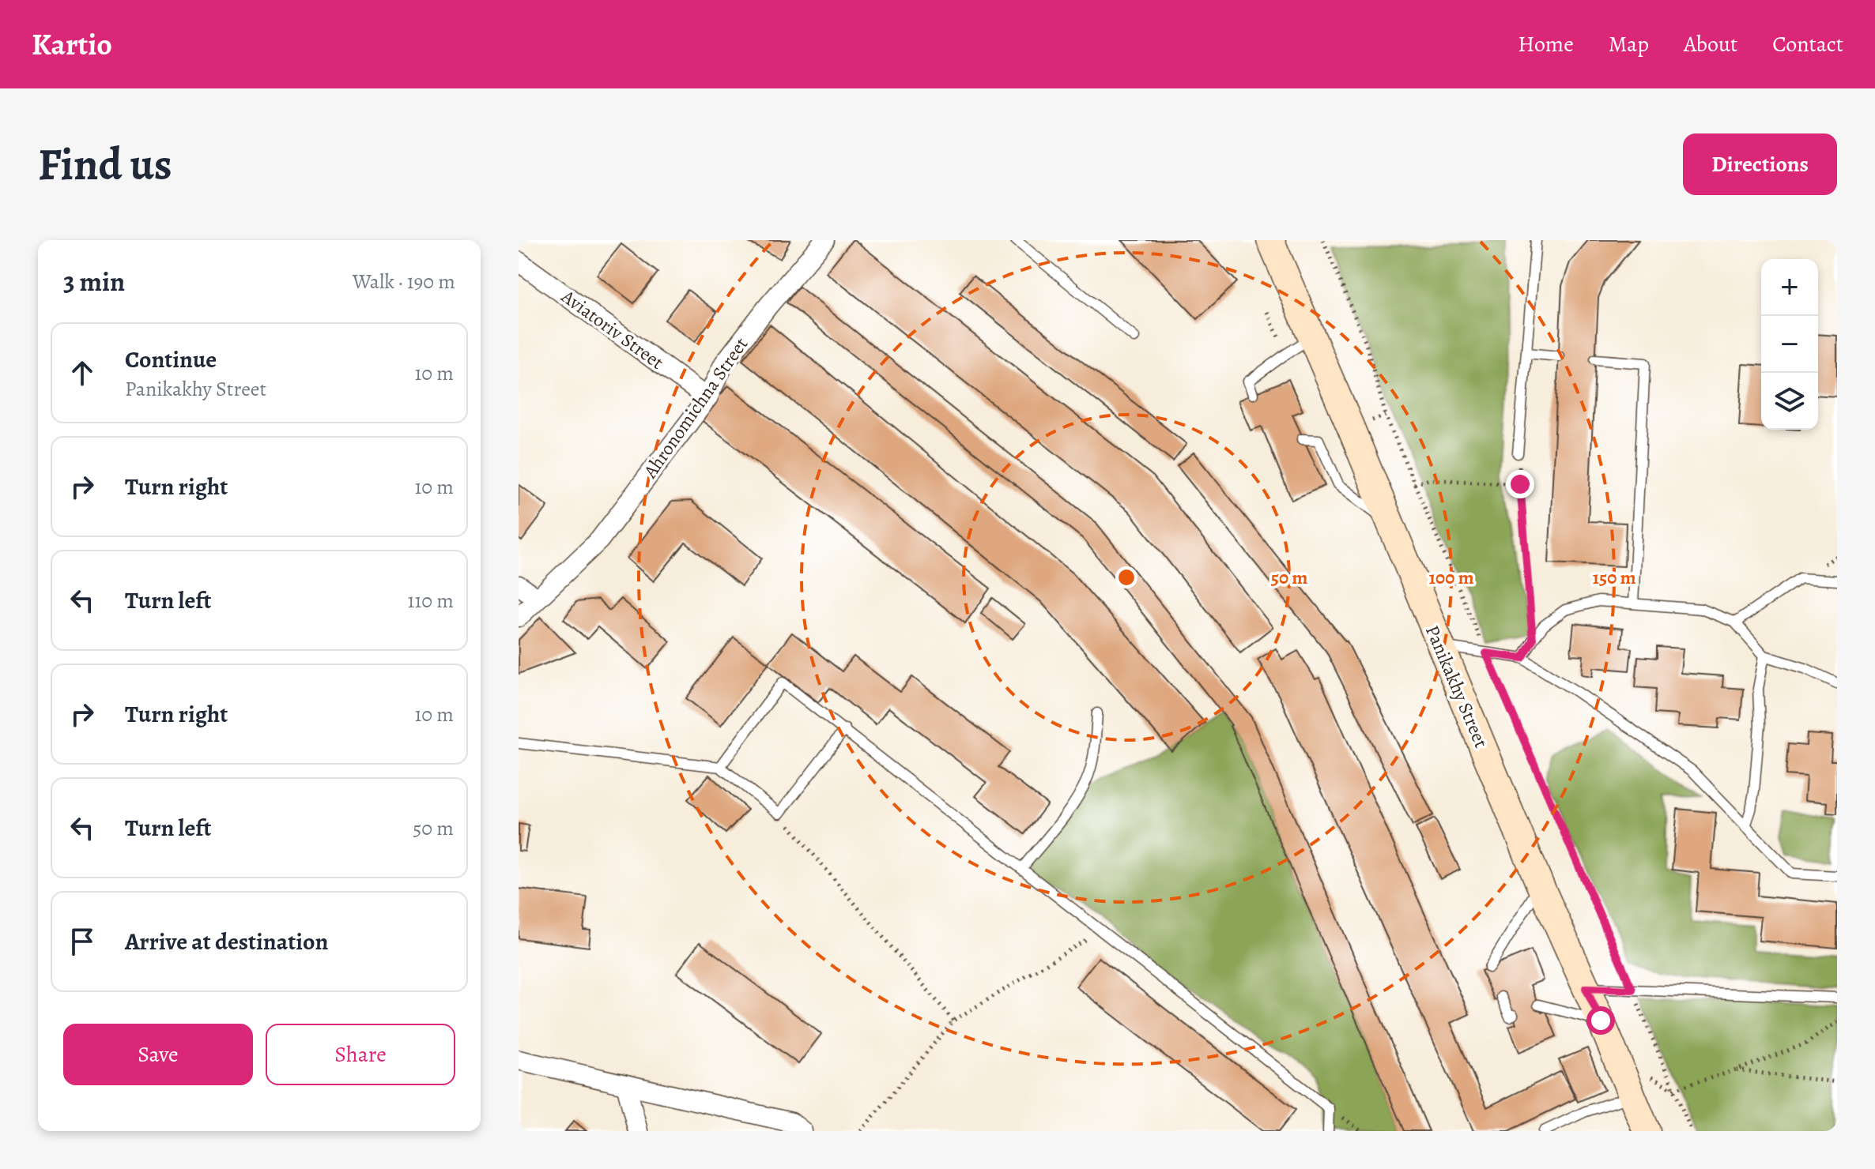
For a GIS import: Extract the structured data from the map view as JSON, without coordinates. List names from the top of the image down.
{
  "streets": {
    "street": ["Aviatoriv Street", "Ahronomichna Street", "Panikakhy Street"]
  },
  "crossings": [
    ["Aviatoriv Street", "Ahronomichna Street"]
  ],
  "page": {
    "header": "Kartio",
    "nav": [
      "Home",
      "Map",
      "About",
      "Contact"
    ],
    "buttons": [
      "Directions",
      ["Save", "Share"]
    ],
    "title": "Find us",
    "heading": ["3 min", "Walk · 190 m"],
    "map_buttons": ["+", "−"],
    "list": [
      ["Continue", "Panikakhy Street", "10 m"],
      ["Turn right", "10 m"],
      ["Turn left", "110 m"],
      ["Turn right", "10 m"],
      ["Turn left", "50 m"],
      "Arrive at destination"
    ]
  },
  "rings": ["50 m", "100 m", "150 m"]
}
